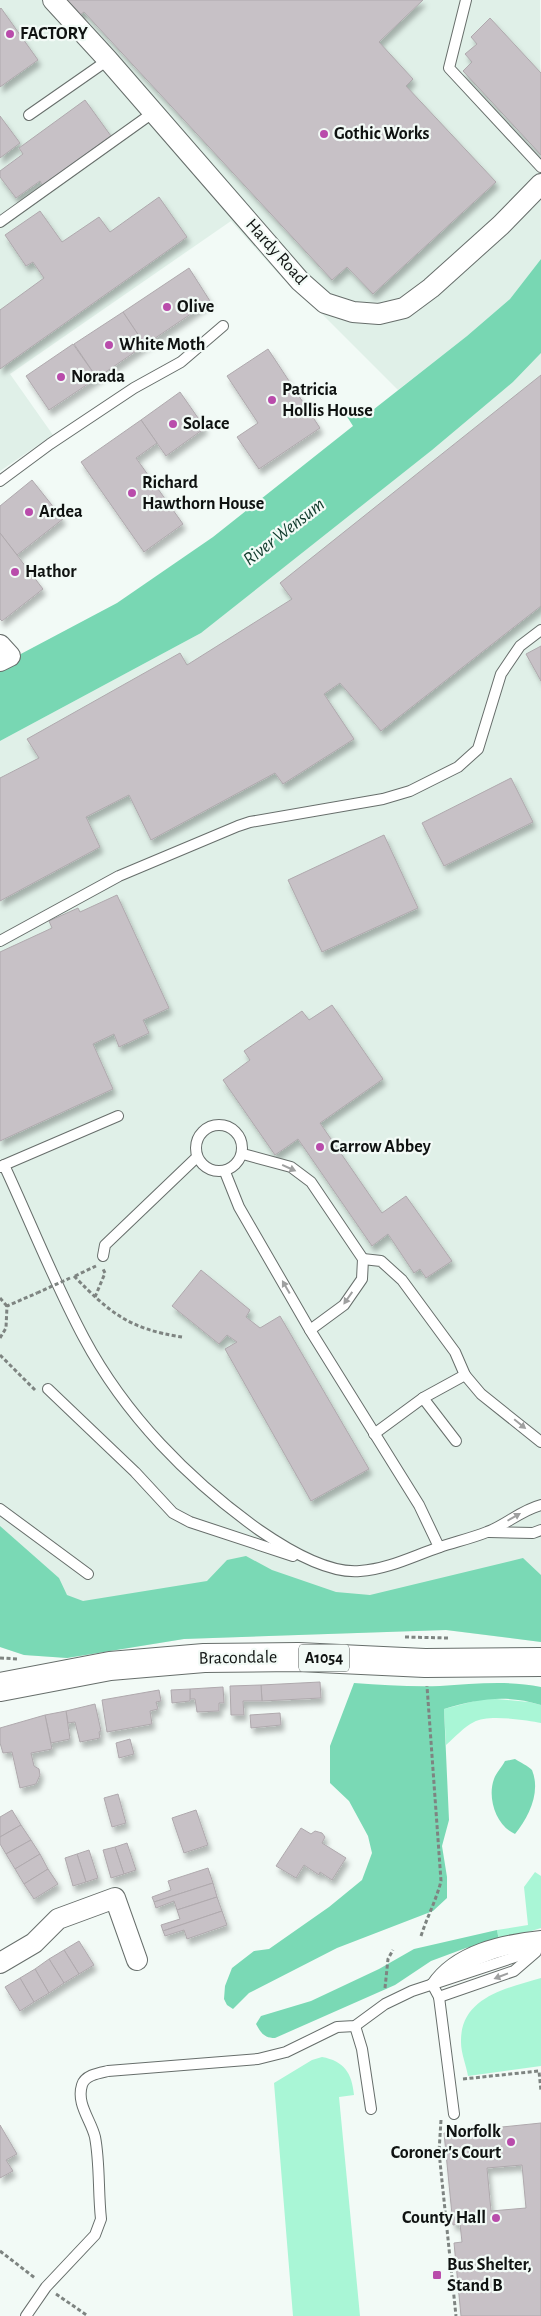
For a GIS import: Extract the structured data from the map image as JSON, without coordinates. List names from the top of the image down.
{
  "streets": {
    "main road": ["Bracondale", "A1054"],
    "street": ["Hardy Road"]
  },
  "water": ["River Wensum"],
  "places": {
    "other": [
      "FACTORY",
      "Gothic Works",
      "Olive",
      "White Moth",
      "Norada",
      "Patricia Hollis House",
      "Solace",
      "Richard Hawthorn House",
      "Ardea",
      "Hathor",
      "Carrow Abbey",
      "Norfolk Coroner's Court",
      "County Hall"
    ],
    "transit": ["Bus Shelter, Stand B"]
  }
}
